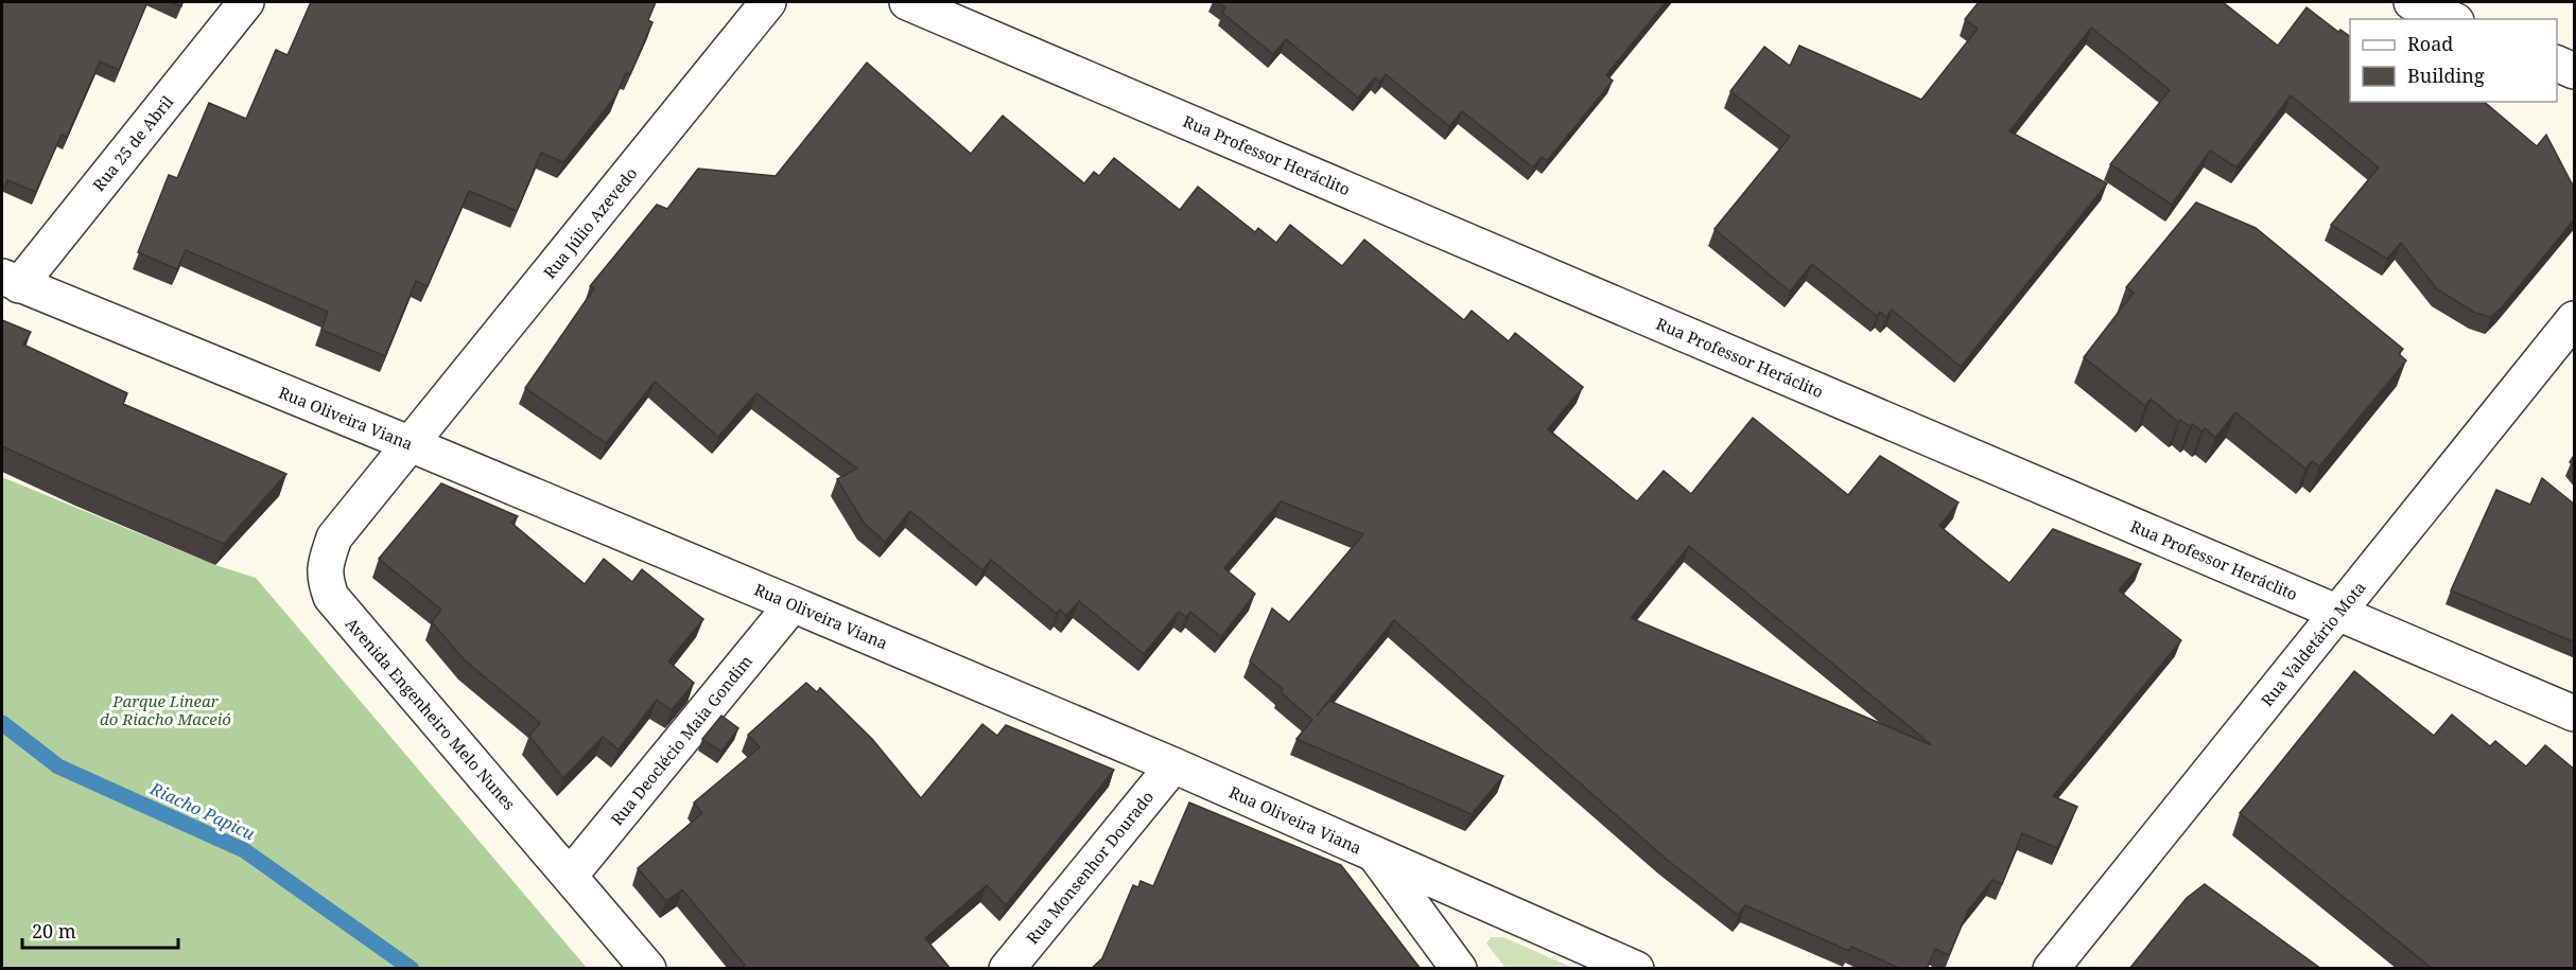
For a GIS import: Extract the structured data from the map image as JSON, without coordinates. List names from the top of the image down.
{
  "streets": {
    "street": [
      "Rua 25 de Abril",
      "Rua Professor Heráclito",
      "Rua Júlio Azevedo",
      "Rua Oliveira Viana",
      "Rua Valdetário Mota",
      "Avenida Engenheiro Melo Nunes",
      "Rua Deoclécio Maia Gondim",
      "Rua Monsenhor Dourado"
    ]
  },
  "crossings": [
    ["Rua 25 de Abril", "Rua Oliveira Viana"],
    ["Rua Professor Heráclito", "Rua Valdetário Mota"],
    ["Rua Júlio Azevedo", "Rua Oliveira Viana"],
    ["Rua Júlio Azevedo", "Avenida Engenheiro Melo Nunes"],
    ["Rua Oliveira Viana", "Avenida Engenheiro Melo Nunes"],
    ["Rua Oliveira Viana", "Rua Deoclécio Maia Gondim"],
    ["Rua Oliveira Viana", "Rua Monsenhor Dourado"],
    ["Avenida Engenheiro Melo Nunes", "Rua Deoclécio Maia Gondim"]
  ],
  "water": ["Riacho Papicu"],
  "parks": ["Parque Linear do Riacho Maceió"],
  "legend": ["Road", "Building"],
  "scale_bar": "20 m"
}
